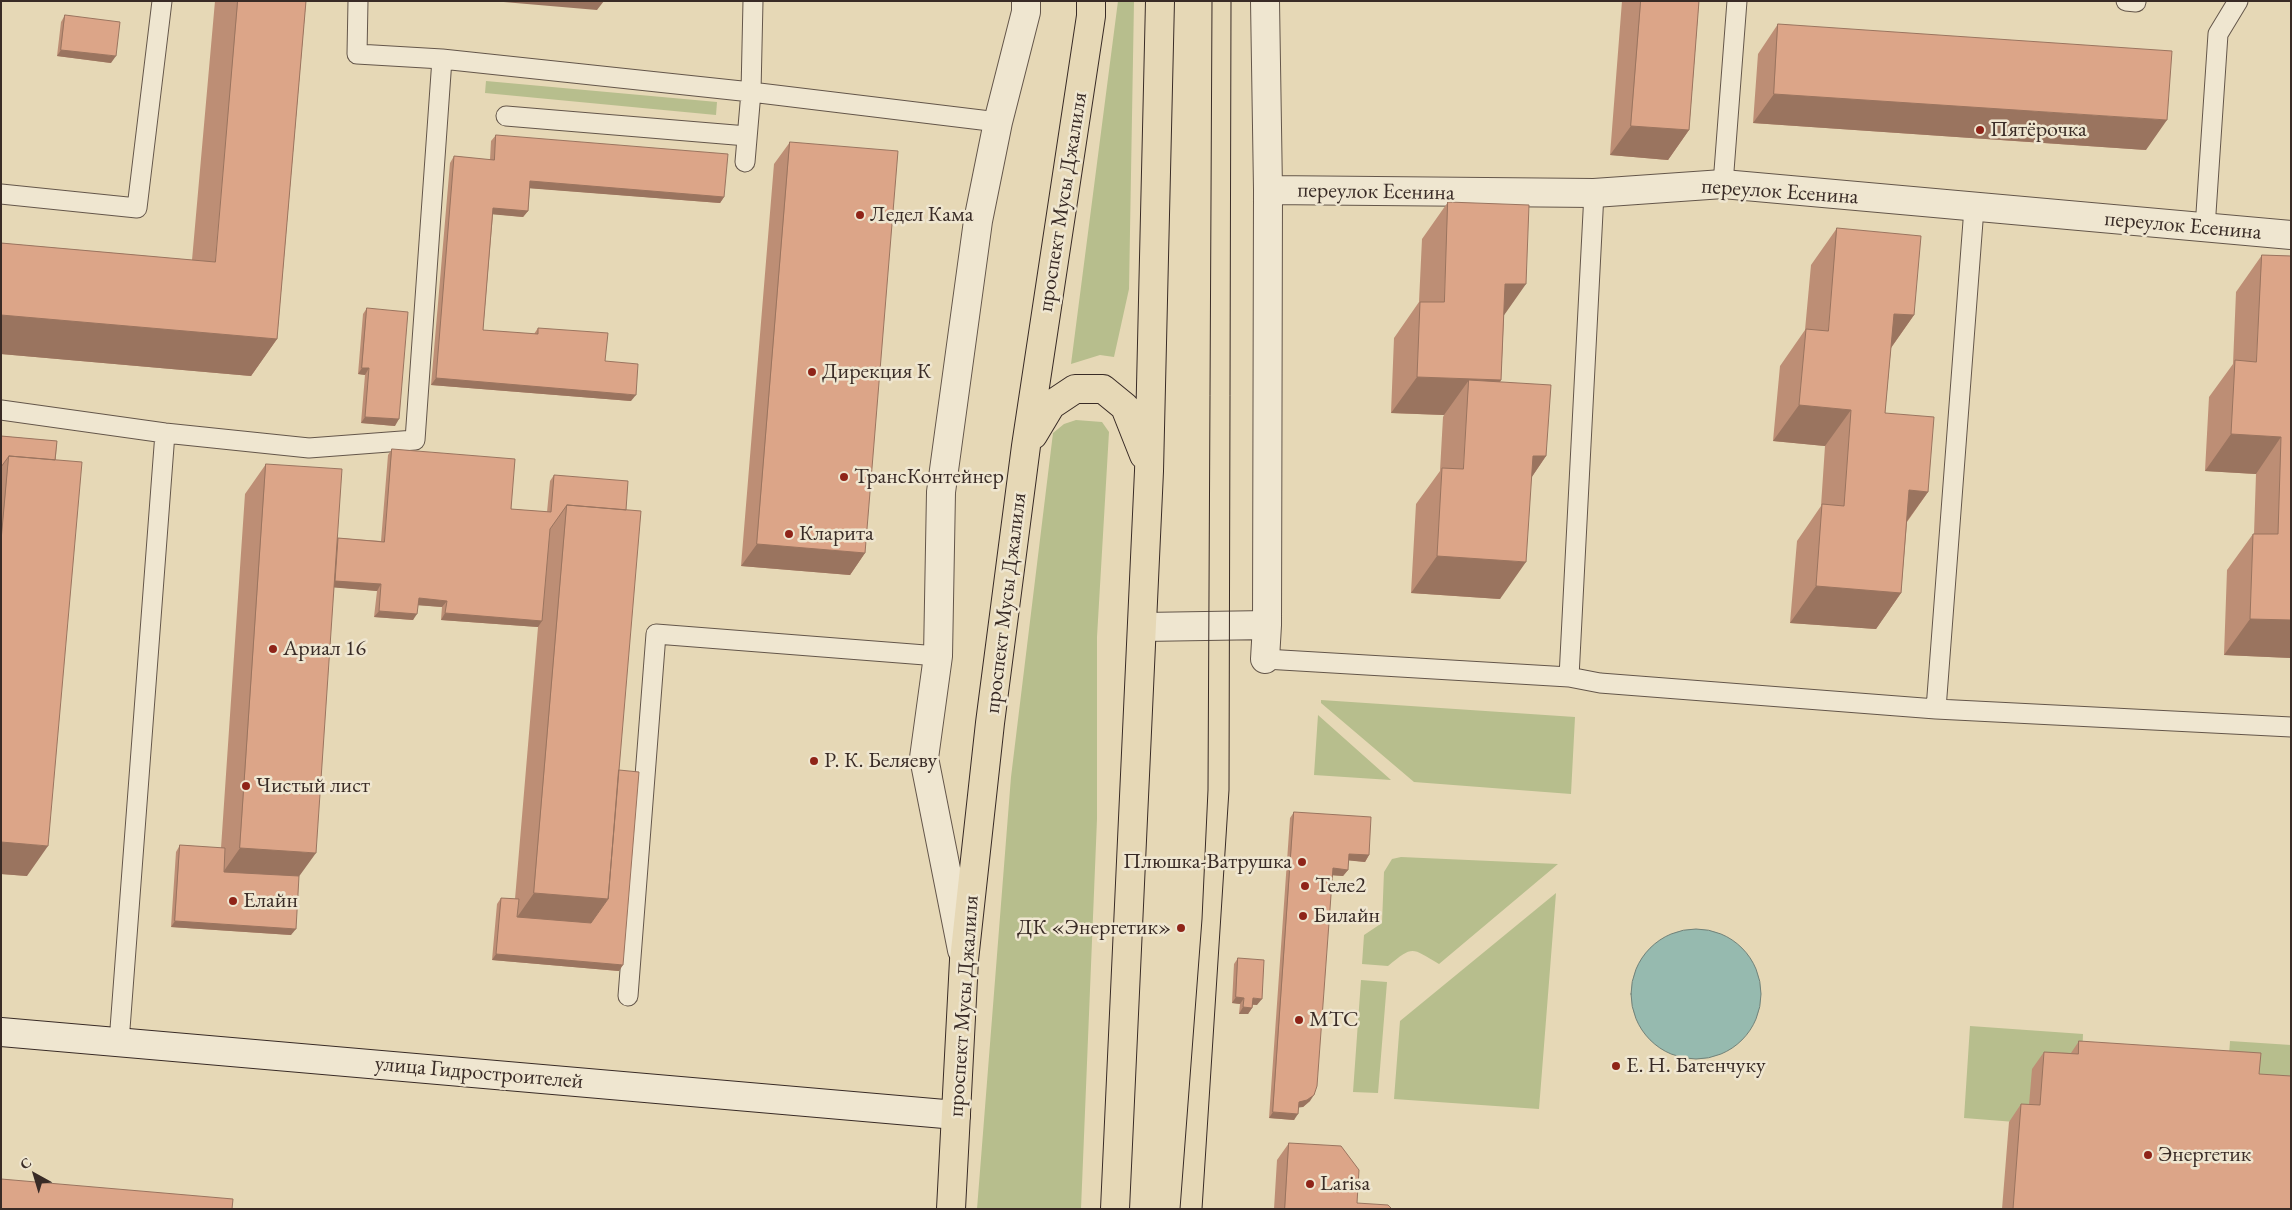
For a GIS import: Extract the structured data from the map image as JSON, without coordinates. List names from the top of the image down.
{
  "streets": {
    "main road": ["проспект Мусы Джалиля"],
    "street": ["переулок Есенина", "улица Гидростроителей"]
  },
  "crossings": [
    ["проспект Мусы Джалиля", "улица Гидростроителей"]
  ],
  "places": [
    "Пятёрочка",
    "Ледел Кама",
    "Дирекция К",
    "ТрансКонтейнер",
    "Кларита",
    "Ариал 16",
    "Р. К. Беляеву",
    "Чистый лист",
    "Плюшка-Ватрушка",
    "Теле2",
    "Елайн",
    "Билайн",
    "ДК «Энергетик»",
    "МТС",
    "Е. Н. Батенчуку",
    "Энергетик",
    "Larisa"
  ],
  "north": "top left"
}
